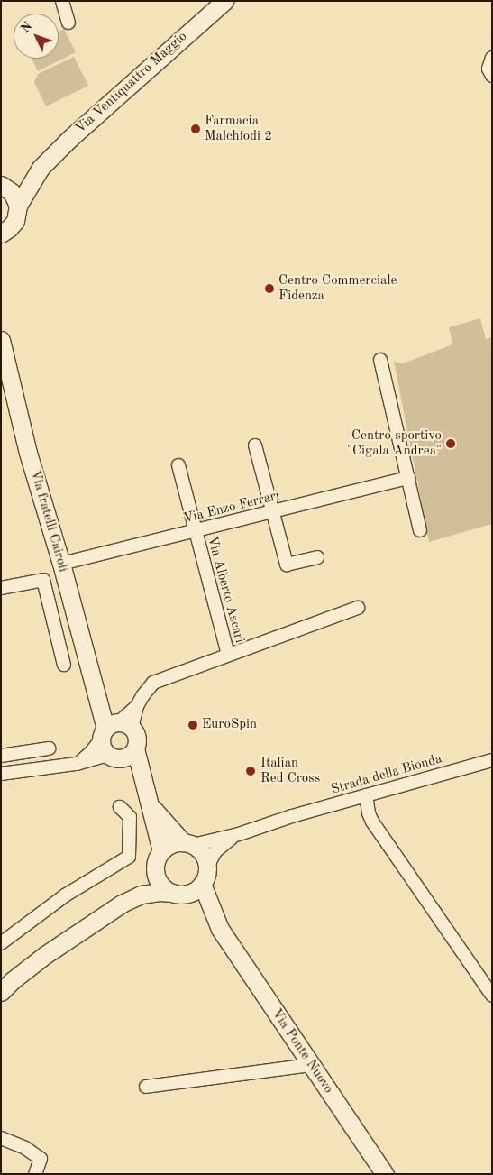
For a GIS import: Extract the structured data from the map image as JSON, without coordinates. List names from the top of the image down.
{
  "streets": {
    "street": [
      "Via Ventiquattro Maggio",
      "Via Enzo Ferrari",
      "Via fratelli Cairoli",
      "Via Alberto Ascari",
      "Strada della Bionda",
      "Via Ponte Nuovo"
    ]
  },
  "crossings": [
    ["Via Enzo Ferrari", "Via fratelli Cairoli"],
    ["Via Enzo Ferrari", "Via Alberto Ascari"],
    ["Strada della Bionda", "Via Ponte Nuovo"]
  ],
  "places": [
    "Farmacia Malchiodi 2",
    "Centro Commerciale Fidenza",
    "Centro sportivo \"Cigala Andrea\"",
    "EuroSpin",
    "Italian Red Cross"
  ],
  "north": "top left"
}
